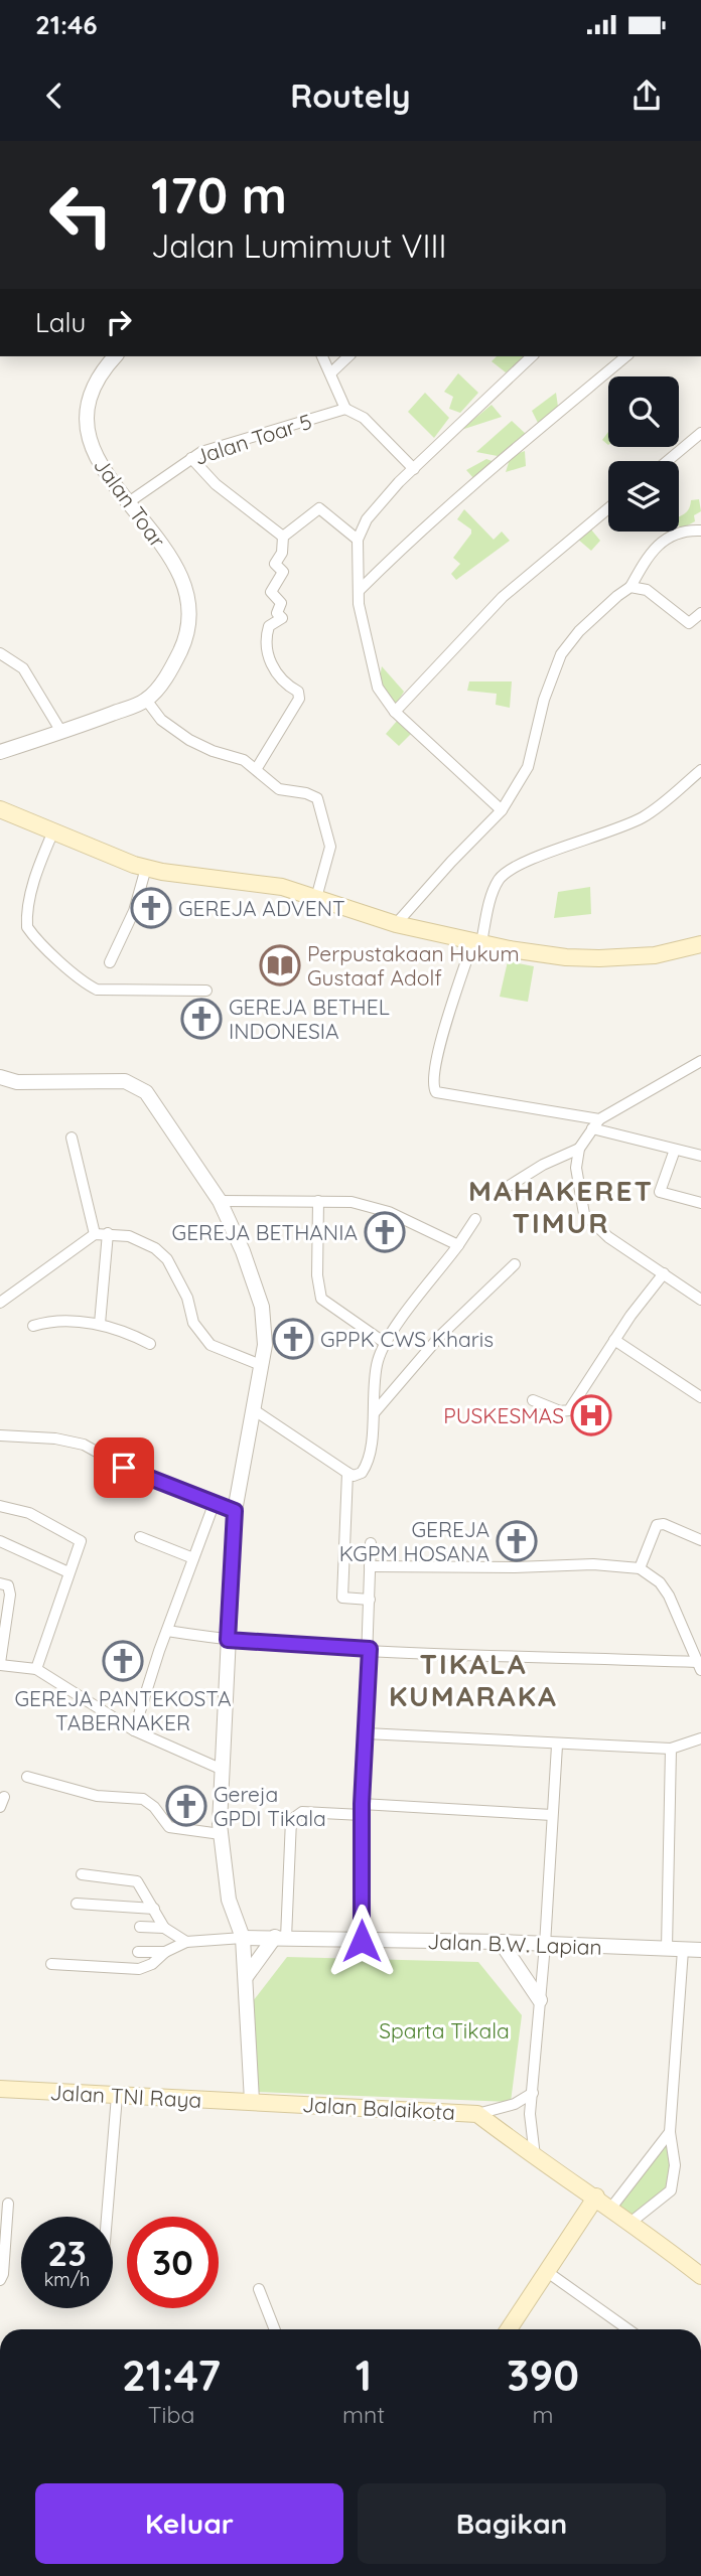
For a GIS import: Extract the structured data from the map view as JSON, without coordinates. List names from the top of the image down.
{
  "streets": {
    "main road": ["Jalan TNI Raya", "Jalan Balaikota"],
    "street": ["Jalan Toar 5", "Jalan Toar", "Jalan B.W. Lapian"]
  },
  "crossings": [
    ["Jalan Toar 5", "Jalan Toar"],
    ["Jalan TNI Raya", "Jalan Balaikota"]
  ],
  "districts": ["MAHAKERET TIMUR", "TIKALA KUMARAKA"],
  "parks": ["Sparta Tikala"],
  "places": {
    "church": [
      "GEREJA ADVENT",
      "GEREJA BETHEL INDONESIA",
      "GEREJA BETHANIA",
      "GPPK CWS Kharis",
      "GEREJA KGPM HOSANA",
      "GEREJA PANTEKOSTA TABERNAKER",
      "Gereja GPDI Tikala"
    ],
    "library": ["Perpustakaan Hukum Gustaaf Adolf"],
    "hospital": ["PUSKESMAS"]
  },
  "page": {
    "status": "21:46",
    "header": "Routely",
    "turn": ["170 m", "Jalan Lumimuut VIII"],
    "then": "Lalu",
    "speed": "23 km/h",
    "limit": "30",
    "eta": [
      "21:47",
      "Tiba",
      "1",
      "mnt",
      "390",
      "m"
    ],
    "buttons": ["Keluar", "Bagikan"]
  }
}
